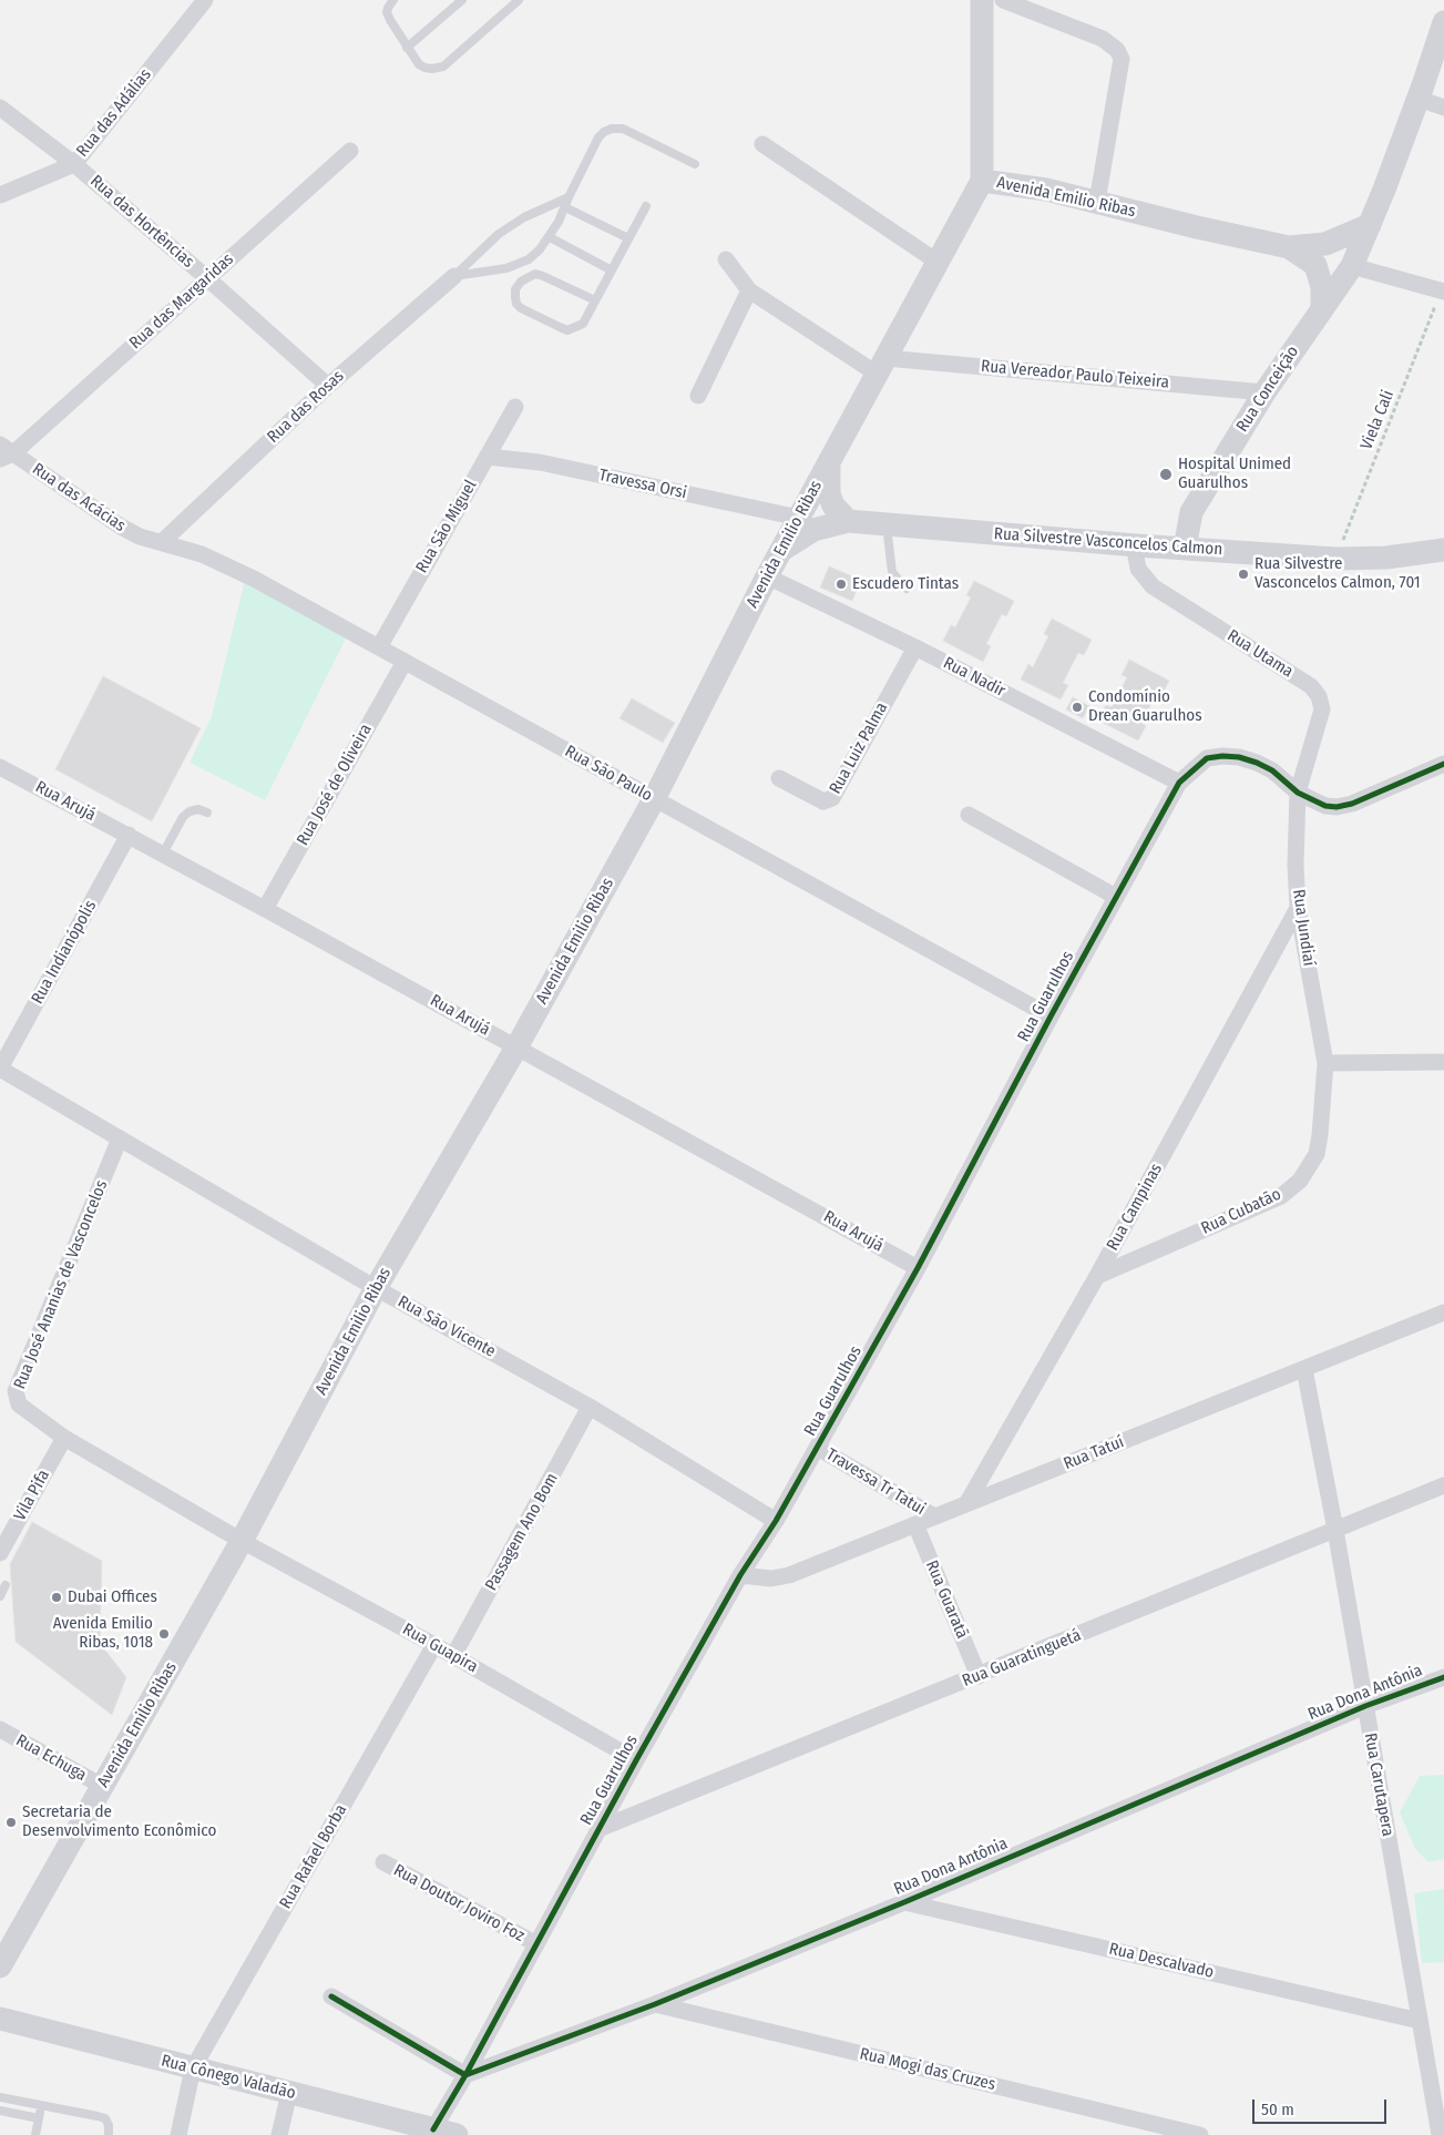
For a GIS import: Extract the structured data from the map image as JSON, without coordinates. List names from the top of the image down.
{
  "streets": {
    "main road": [
      "Avenida Emilio Ribas",
      "Rua Conceição",
      "Rua Silvestre Vasconcelos Calmon",
      "Rua Cônego Valadão"
    ],
    "street": [
      "Rua das Adálias",
      "Rua das Hortências",
      "Rua das Margaridas",
      "Rua Vereador Paulo Teixeira",
      "Rua das Rosas",
      "Travessa Orsi",
      "Rua das Acácias",
      "Rua São Miguel",
      "Rua Utama",
      "Rua Nadir",
      "Rua Luiz Palma",
      "Rua São Paulo",
      "Rua José de Oliveira",
      "Rua Arujá",
      "Rua Jundiaí",
      "Rua Indianópolis",
      "Rua Guarulhos",
      "Rua Campinas",
      "Rua Cubatão",
      "Rua José Ananias de Vasconcelos",
      "Rua São Vicente",
      "Rua Tatuí",
      "Travessa Tr Tatui",
      "Vila Pifa",
      "Passagem Ano Bom",
      "Rua Guaratã",
      "Rua Guapira",
      "Rua Guaratinguetá",
      "Rua Dona Antônia",
      "Rua Echuga",
      "Rua Carutapera",
      "Rua Rafael Borba",
      "Rua Doutor Joviro Foz",
      "Rua Descalvado",
      "Rua Mogi das Cruzes"
    ],
    "path": ["Viela Cali"]
  },
  "crossings": [
    ["Rua das Adálias", "Rua das Hortências"],
    ["Avenida Emilio Ribas", "Rua Vereador Paulo Teixeira"],
    ["Avenida Emilio Ribas", "Rua Conceição"],
    ["Avenida Emilio Ribas", "Travessa Orsi"],
    ["Avenida Emilio Ribas", "Rua Silvestre Vasconcelos Calmon"],
    ["Avenida Emilio Ribas", "Rua Nadir"],
    ["Avenida Emilio Ribas", "Rua São Paulo"],
    ["Avenida Emilio Ribas", "Rua Arujá"],
    ["Avenida Emilio Ribas", "Rua José Ananias de Vasconcelos"],
    ["Avenida Emilio Ribas", "Rua São Vicente"],
    ["Avenida Emilio Ribas", "Rua Guapira"],
    ["Avenida Emilio Ribas", "Rua Echuga"],
    ["Rua das Hortências", "Rua das Margaridas"],
    ["Rua das Hortências", "Rua das Rosas"],
    ["Rua das Margaridas", "Rua das Acácias"],
    ["Rua Vereador Paulo Teixeira", "Rua Conceição"],
    ["Rua Conceição", "Rua Silvestre Vasconcelos Calmon"],
    ["Rua das Rosas", "Rua das Acácias"],
    ["Rua das Rosas", "Rua São Paulo"],
    ["Viela Cali", "Rua Silvestre Vasconcelos Calmon"],
    ["Travessa Orsi", "Rua São Miguel"],
    ["Rua das Acácias", "Rua São Paulo"],
    ["Rua São Miguel", "Rua São Paulo"],
    ["Rua Silvestre Vasconcelos Calmon", "Rua Utama"],
    ["Rua Utama", "Rua Jundiaí"],
    ["Rua Utama", "Rua Guarulhos"],
    ["Rua Nadir", "Rua Luiz Palma"],
    ["Rua Nadir", "Rua Guarulhos"],
    ["Rua São Paulo", "Rua José de Oliveira"],
    ["Rua São Paulo", "Rua Guarulhos"],
    ["Rua José de Oliveira", "Rua Arujá"],
    ["Rua Arujá", "Rua Indianópolis"],
    ["Rua Arujá", "Rua Guarulhos"],
    ["Rua Jundiaí", "Rua Guarulhos"],
    ["Rua Jundiaí", "Rua Campinas"],
    ["Rua Jundiaí", "Rua Cubatão"],
    ["Rua Indianópolis", "Rua São Vicente"],
    ["Rua Guarulhos", "Rua São Vicente"],
    ["Rua Guarulhos", "Rua Tatuí"],
    ["Rua Guarulhos", "Travessa Tr Tatui"],
    ["Rua Guarulhos", "Rua Guapira"],
    ["Rua Guarulhos", "Rua Guaratinguetá"],
    ["Rua Guarulhos", "Rua Dona Antônia"],
    ["Rua Guarulhos", "Rua Doutor Joviro Foz"],
    ["Rua Guarulhos", "Rua Cônego Valadão"],
    ["Rua Campinas", "Rua Cubatão"],
    ["Rua Campinas", "Rua Tatuí"],
    ["Rua José Ananias de Vasconcelos", "Rua São Vicente"],
    ["Rua José Ananias de Vasconcelos", "Vila Pifa"],
    ["Rua José Ananias de Vasconcelos", "Rua Guapira"],
    ["Rua São Vicente", "Passagem Ano Bom"],
    ["Rua Tatuí", "Travessa Tr Tatui"],
    ["Rua Tatuí", "Rua Guaratã"],
    ["Rua Tatuí", "Rua Carutapera"],
    ["Passagem Ano Bom", "Rua Guapira"],
    ["Rua Guaratã", "Rua Guaratinguetá"],
    ["Rua Guapira", "Rua Rafael Borba"],
    ["Rua Guaratinguetá", "Rua Carutapera"],
    ["Rua Dona Antônia", "Rua Carutapera"],
    ["Rua Dona Antônia", "Rua Descalvado"],
    ["Rua Dona Antônia", "Rua Mogi das Cruzes"],
    ["Rua Carutapera", "Rua Descalvado"],
    ["Rua Rafael Borba", "Rua Cônego Valadão"]
  ],
  "places": [
    "Hospital Unimed Guarulhos",
    "Rua Silvestre Vasconcelos Calmon, 701",
    "Escudero Tintas",
    "Condomínio Drean Guarulhos",
    "Dubai Offices",
    "Avenida Emilio Ribas, 1018",
    "Secretaria de Desenvolvimento Econômico"
  ],
  "scale_bar": "50 m"
}
